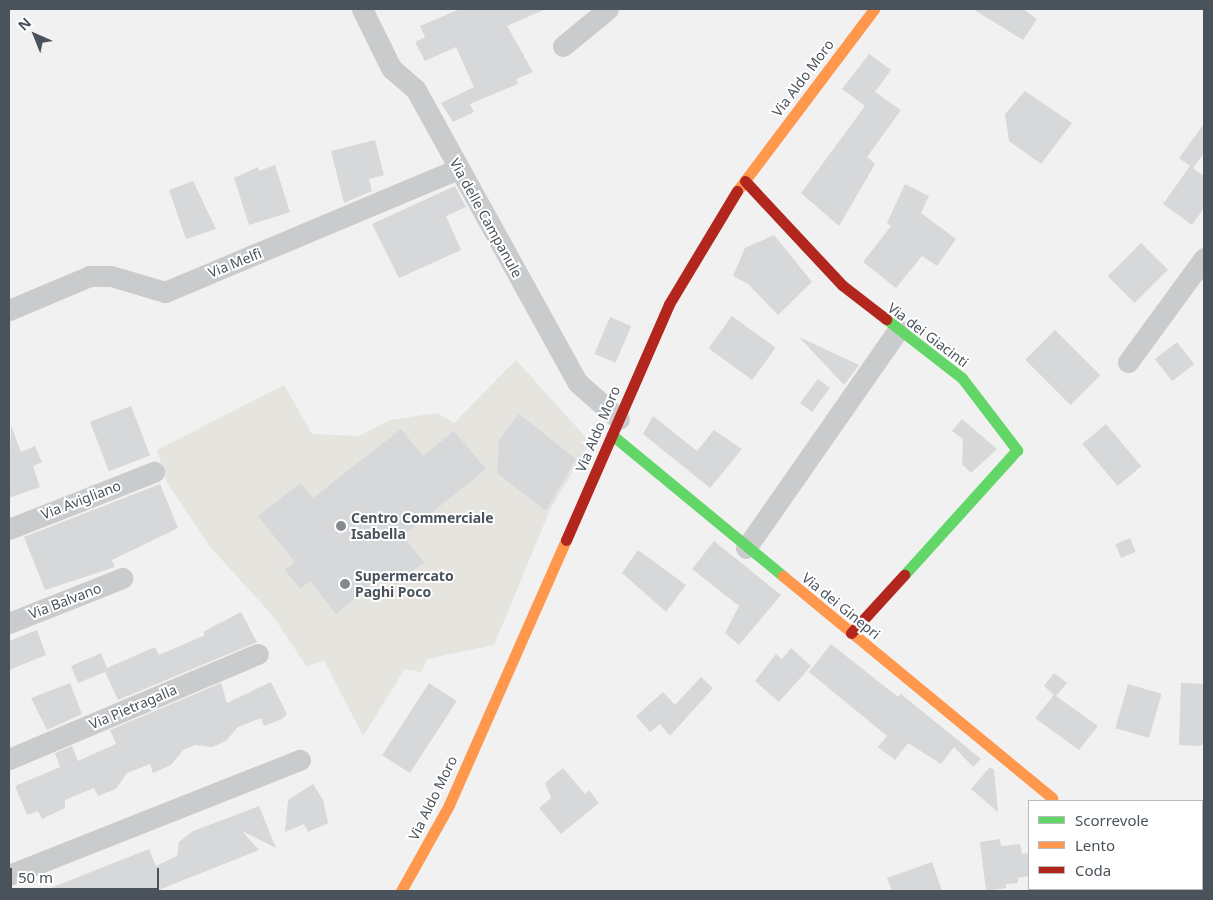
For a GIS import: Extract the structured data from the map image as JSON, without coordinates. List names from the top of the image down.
{
  "streets": {
    "street": [
      "Via Aldo Moro",
      "Via delle Campanule",
      "Via Melfi",
      "Via dei Giacinti",
      "Via Avigliano",
      "Via Balvano",
      "Via dei Ginepri",
      "Via Pietragalla"
    ]
  },
  "crossings": [
    ["Via Aldo Moro", "Via delle Campanule"],
    ["Via Aldo Moro", "Via dei Giacinti"],
    ["Via Aldo Moro", "Via dei Ginepri"],
    ["Via delle Campanule", "Via Melfi"],
    ["Via delle Campanule", "Via dei Ginepri"],
    ["Via dei Giacinti", "Via dei Ginepri"]
  ],
  "places": ["Centro Commerciale Isabella", "Supermercato Paghi Poco"],
  "legend": ["Scorrevole", "Lento", "Coda"],
  "scale_bar": "50 m",
  "north": "top left"
}
